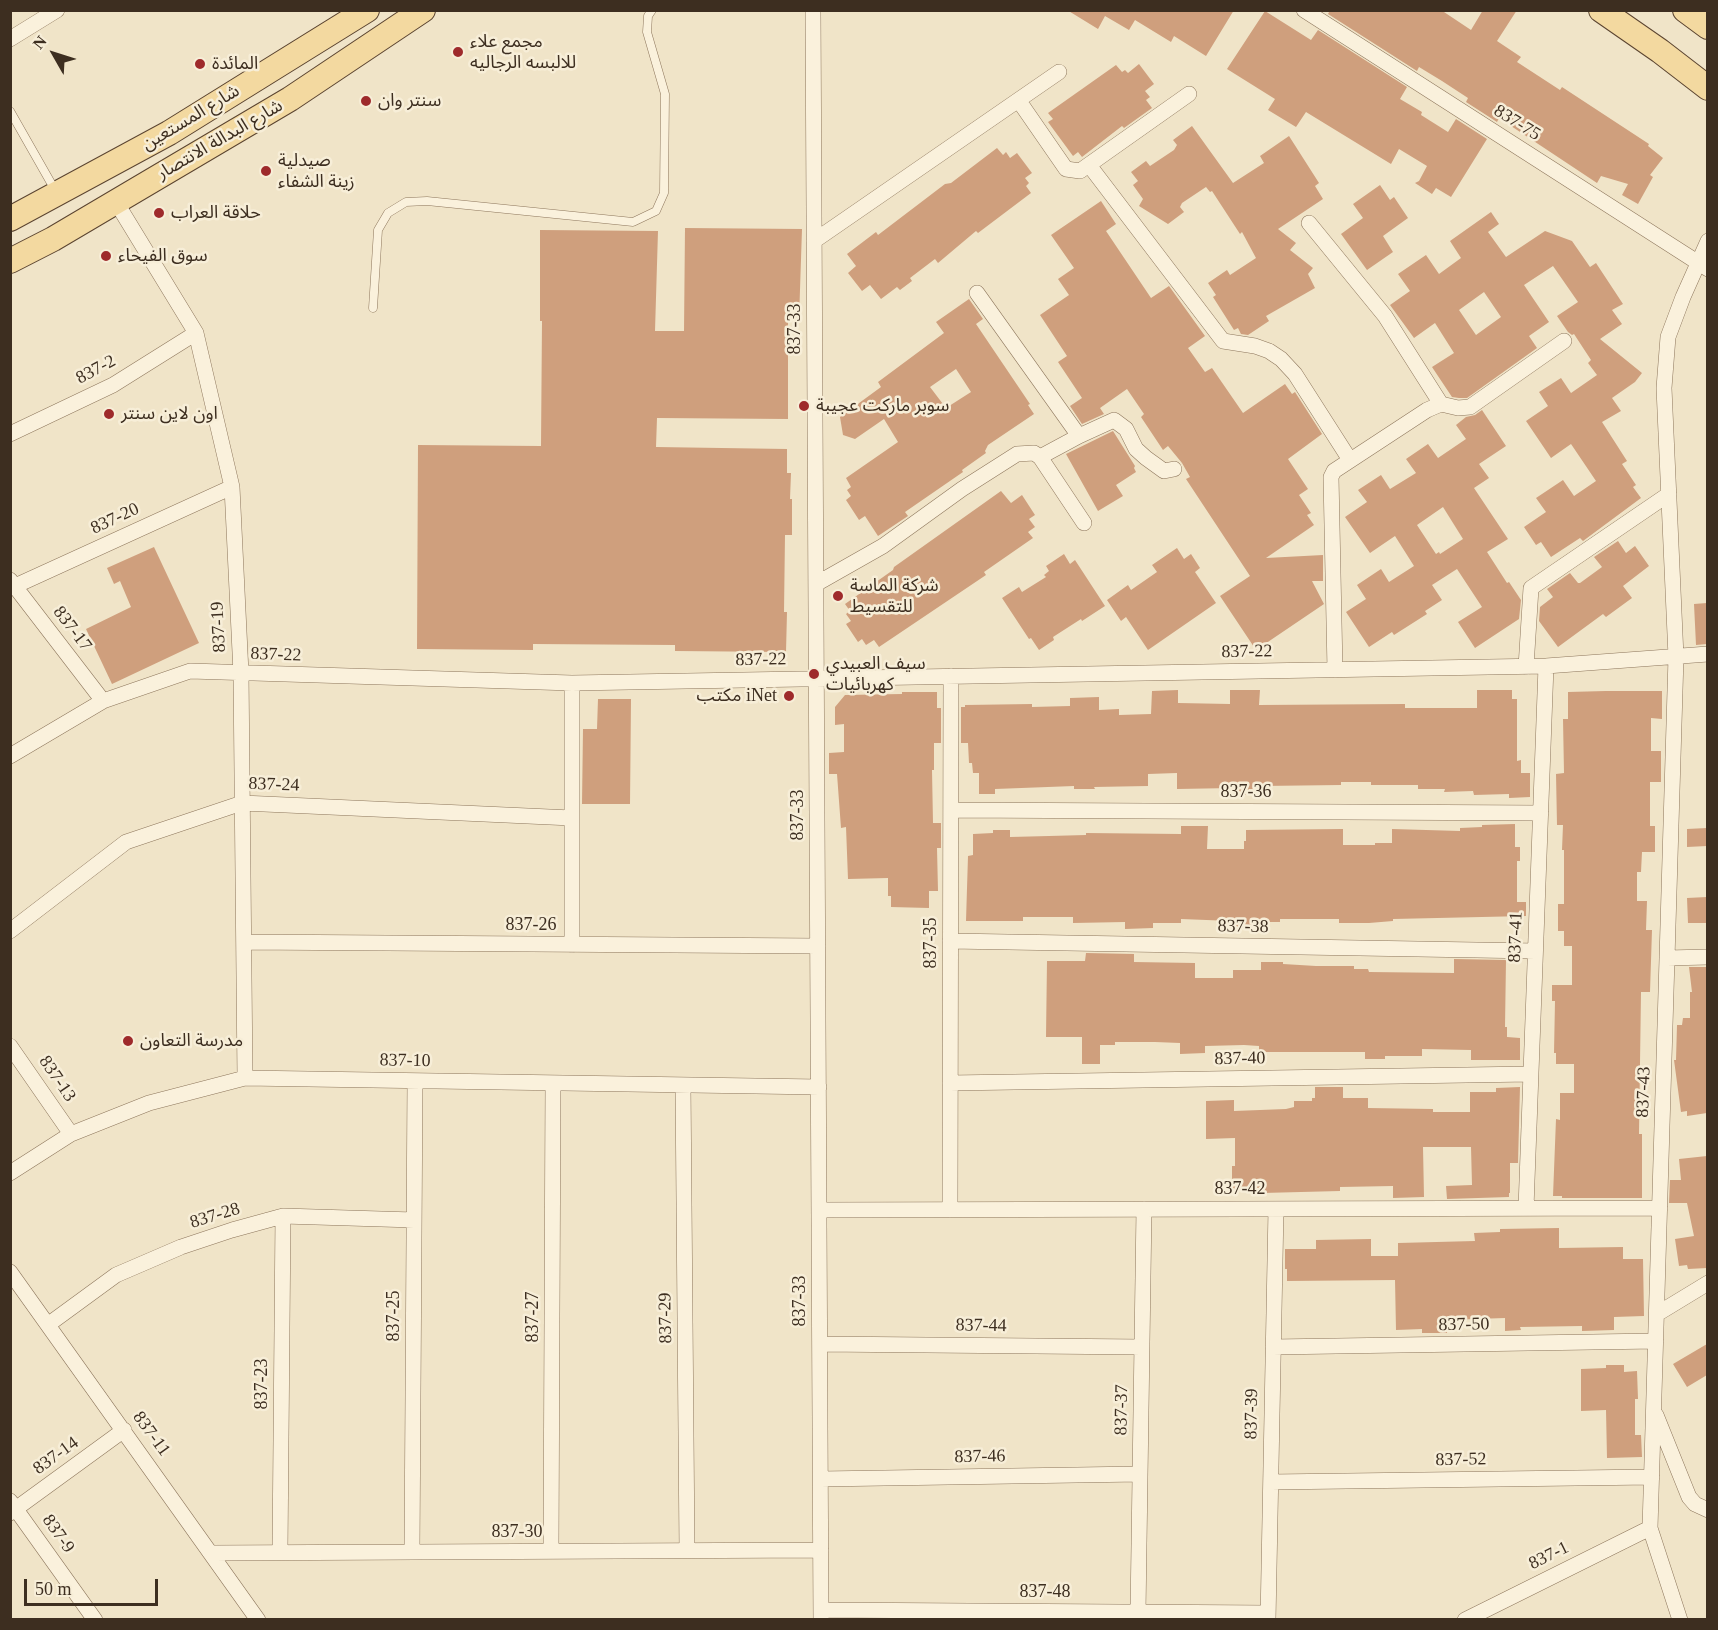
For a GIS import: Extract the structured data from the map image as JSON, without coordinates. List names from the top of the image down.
{
  "streets": {
    "main road": ["شارع المستعين", "شارع البدالة الانتصار"],
    "street": [
      "837-75",
      "837-33",
      "837-2",
      "837-20",
      "837-19",
      "837-17",
      "837-22",
      "837-24",
      "837-36",
      "837-26",
      "837-38",
      "837-41",
      "837-35",
      "837-40",
      "837-10",
      "837-13",
      "837-43",
      "837-42",
      "837-28",
      "837-25",
      "837-27",
      "837-29",
      "837-50",
      "837-44",
      "837-23",
      "837-37",
      "837-39",
      "837-11",
      "837-14",
      "837-46",
      "837-52",
      "837-30",
      "837-9",
      "837-1",
      "837-48"
    ]
  },
  "crossings": [
    ["837-75", "837-43"],
    ["شارع البدالة الانتصار", "837-19"],
    ["837-33", "837-22"],
    ["837-33", "837-26"],
    ["837-33", "837-10"],
    ["837-33", "837-42"],
    ["837-33", "837-44"],
    ["837-33", "837-46"],
    ["837-33", "837-30"],
    ["837-33", "837-48"],
    ["837-2", "837-19"],
    ["837-20", "837-19"],
    ["837-20", "837-17"],
    ["837-19", "837-22"],
    ["837-19", "837-24"],
    ["837-19", "837-26"],
    ["837-19", "837-10"],
    ["837-17", "837-22"],
    ["837-22", "837-41"],
    ["837-22", "837-35"],
    ["837-22", "837-43"],
    ["837-36", "837-41"],
    ["837-36", "837-35"],
    ["837-38", "837-41"],
    ["837-38", "837-35"],
    ["837-41", "837-40"],
    ["837-41", "837-42"],
    ["837-35", "837-40"],
    ["837-35", "837-42"],
    ["837-10", "837-13"],
    ["837-10", "837-25"],
    ["837-10", "837-27"],
    ["837-10", "837-29"],
    ["837-43", "837-42"],
    ["837-43", "837-50"],
    ["837-43", "837-52"],
    ["837-43", "837-1"],
    ["837-42", "837-37"],
    ["837-42", "837-39"],
    ["837-28", "837-25"],
    ["837-28", "837-23"],
    ["837-28", "837-11"],
    ["837-25", "837-30"],
    ["837-27", "837-30"],
    ["837-29", "837-30"],
    ["837-50", "837-39"],
    ["837-44", "837-37"],
    ["837-23", "837-30"],
    ["837-37", "837-46"],
    ["837-37", "837-48"],
    ["837-39", "837-52"],
    ["837-39", "837-48"],
    ["837-11", "837-14"],
    ["837-11", "837-30"],
    ["837-14", "837-9"]
  ],
  "places": [
    "مجمع علاء للالبسه الرجاليه",
    "المائدة",
    "سنتر وان",
    "صيدلية زينة الشفاء",
    "حلاقة العراب",
    "سوق الفيحاء",
    "سوبر ماركت عجيبة",
    "اون لاين سنتر",
    "شركة الماسة للتقسيط",
    "سيف العبيدي كهربائيات",
    "مكتب iNet",
    "مدرسة التعاون"
  ],
  "scale_bar": "50 m",
  "north": "top left"
}
